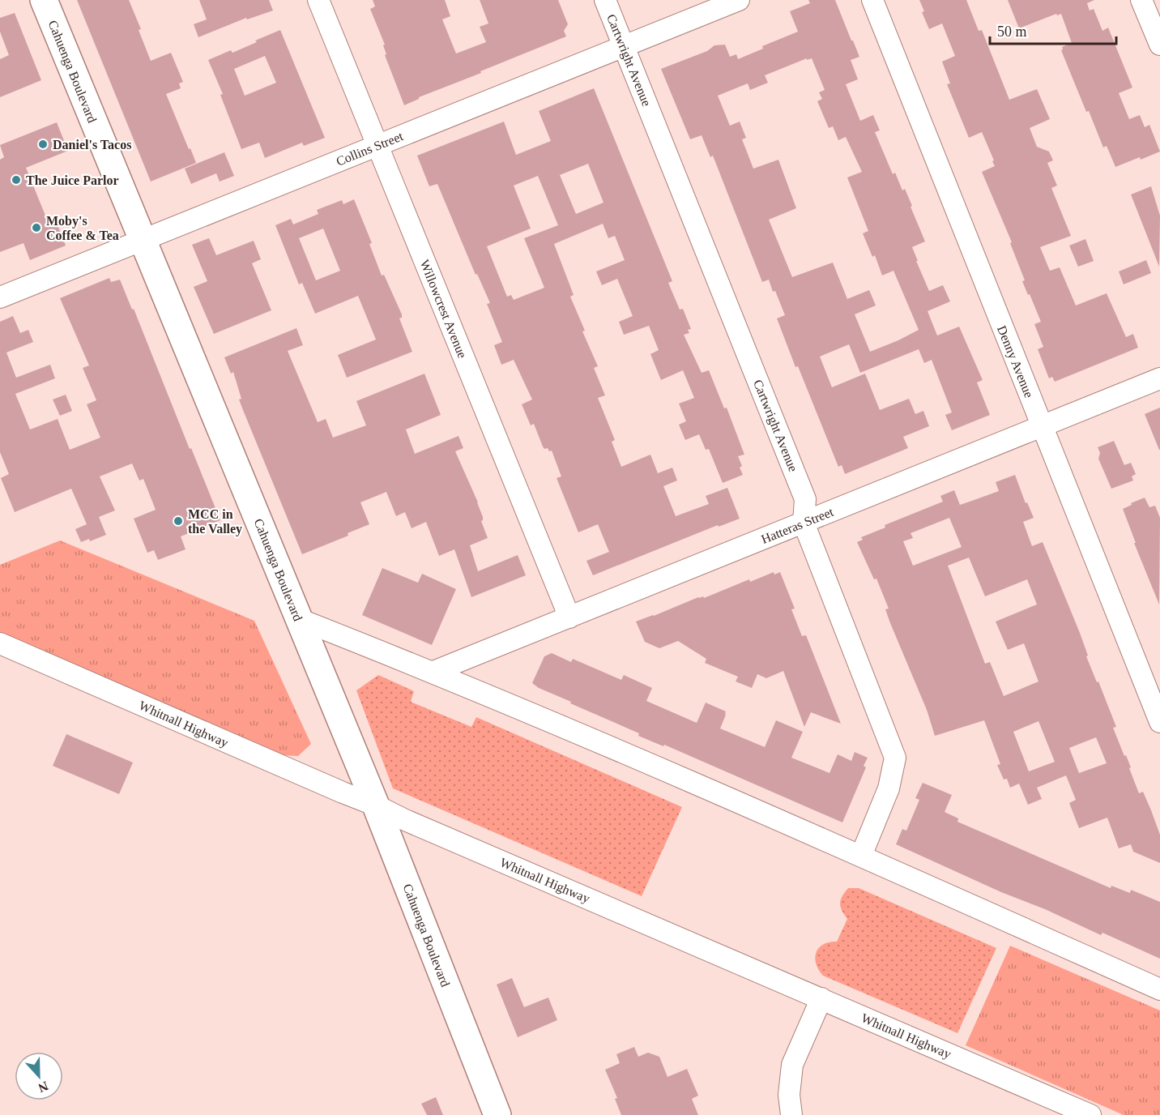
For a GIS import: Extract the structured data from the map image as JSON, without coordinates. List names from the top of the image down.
{
  "streets": {
    "main road": ["Cahuenga Boulevard"],
    "street": [
      "Cartwright Avenue",
      "Collins Street",
      "Willowcrest Avenue",
      "Denny Avenue",
      "Hatteras Street",
      "Whitnall Highway"
    ]
  },
  "crossings": [
    ["Cartwright Avenue", "Collins Street"],
    ["Cartwright Avenue", "Hatteras Street"],
    ["Cahuenga Boulevard", "Collins Street"],
    ["Cahuenga Boulevard", "Whitnall Highway"],
    ["Collins Street", "Willowcrest Avenue"],
    ["Willowcrest Avenue", "Hatteras Street"],
    ["Denny Avenue", "Hatteras Street"]
  ],
  "places": [
    "Daniel's Tacos",
    "The Juice Parlor",
    "Moby's Coffee & Tea",
    "MCC in the Valley"
  ],
  "scale_bar": "50 m",
  "north": "bottom"
}
